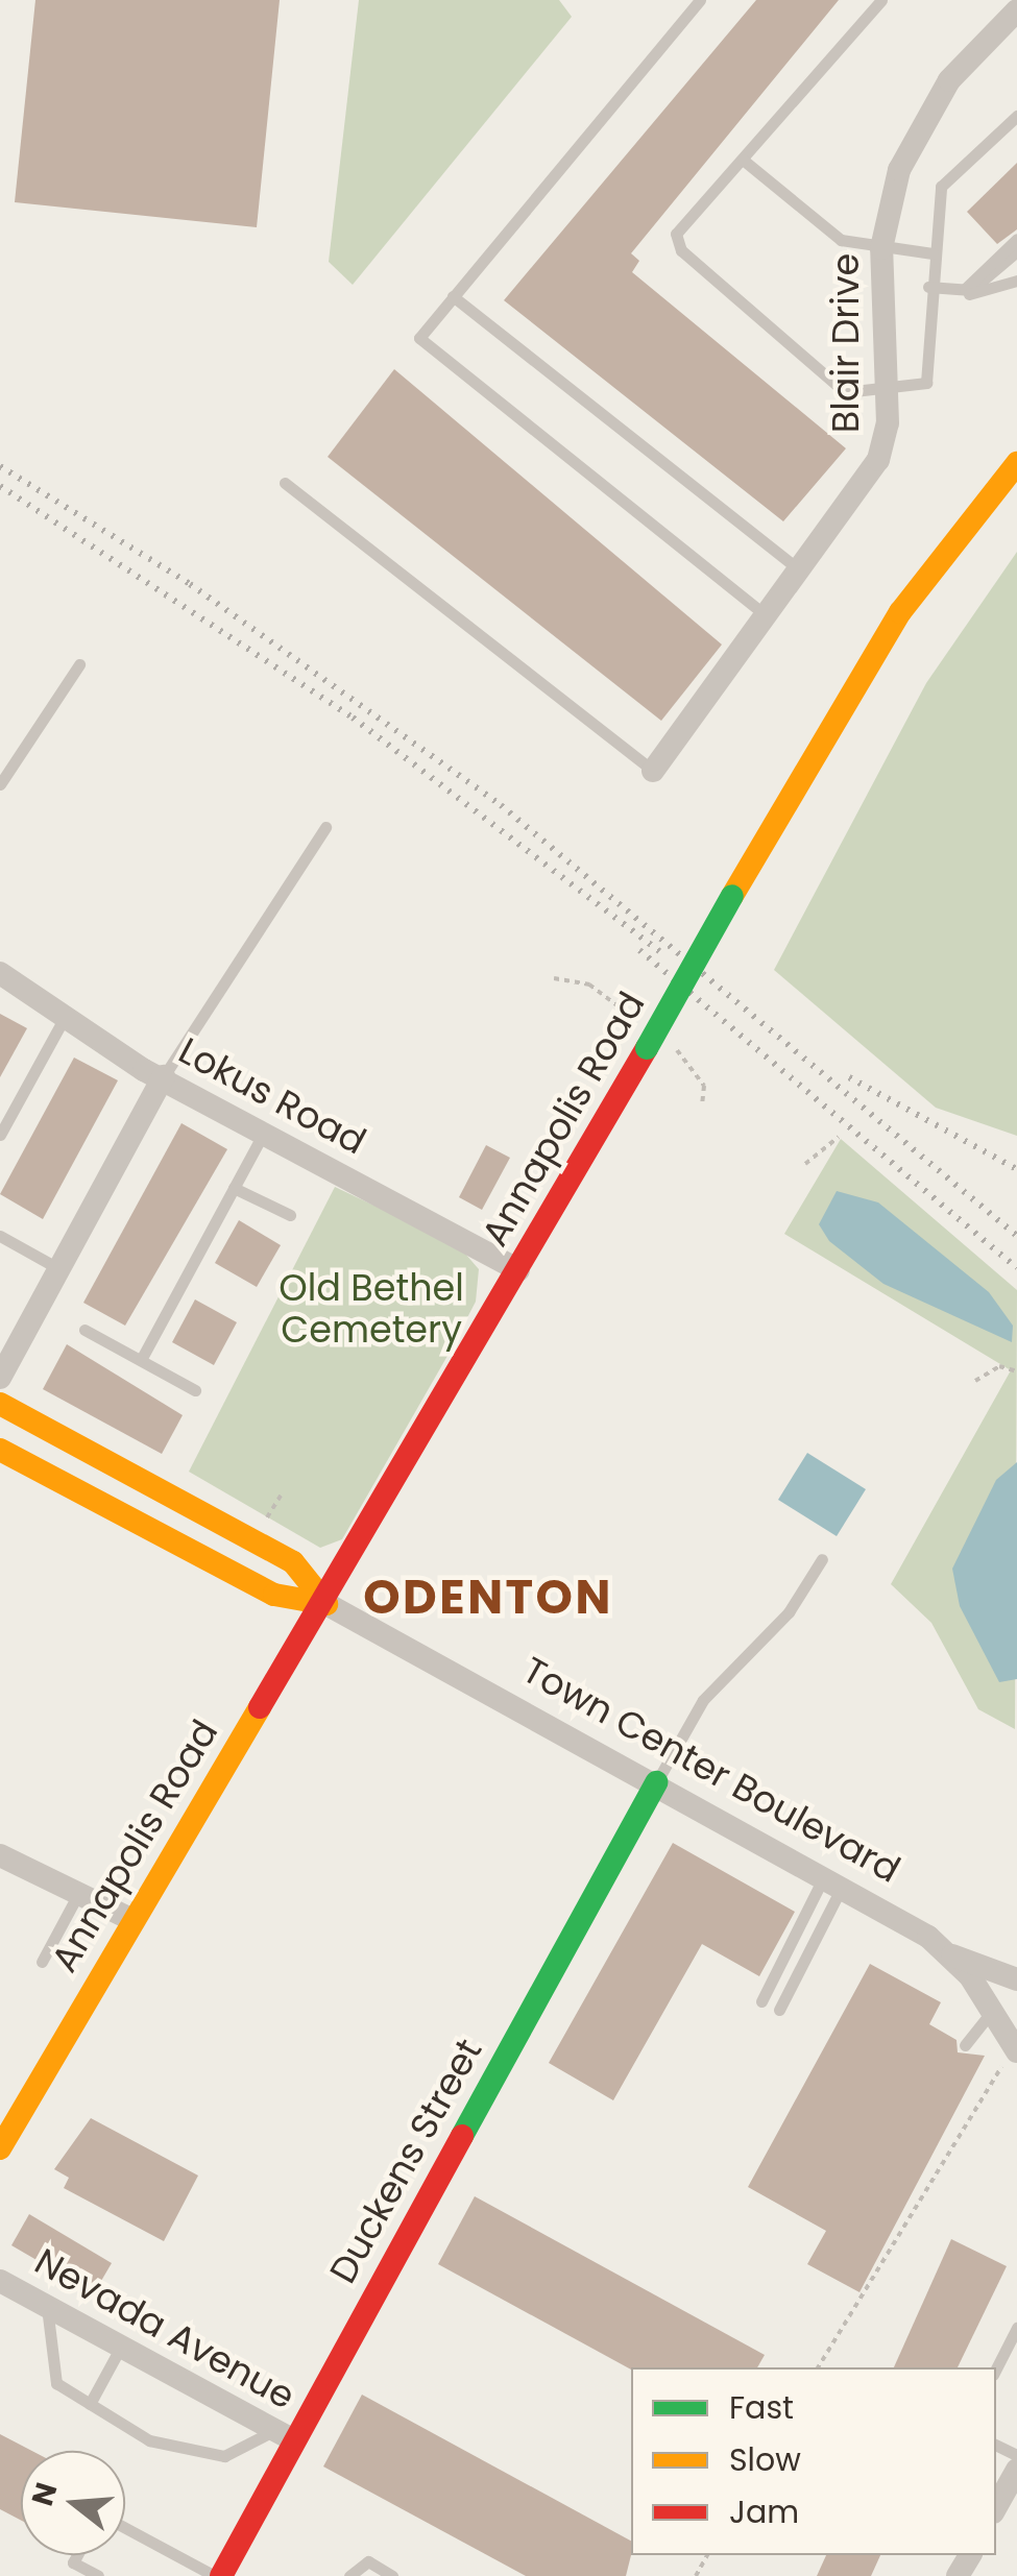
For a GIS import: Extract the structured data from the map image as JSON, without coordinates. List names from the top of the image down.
{
  "streets": {
    "main road": ["Annapolis Road", "Town Center Boulevard", "Duckens Street"],
    "street": ["Blair Drive", "Lokus Road", "Nevada Avenue"]
  },
  "crossings": [
    ["Lokus Road", "Annapolis Road"],
    ["Annapolis Road", "Town Center Boulevard"],
    ["Town Center Boulevard", "Duckens Street"],
    ["Duckens Street", "Nevada Avenue"]
  ],
  "districts": ["ODENTON"],
  "parks": ["Old Bethel Cemetery"],
  "legend": ["Fast", "Slow", "Jam"],
  "north": "left"
}
